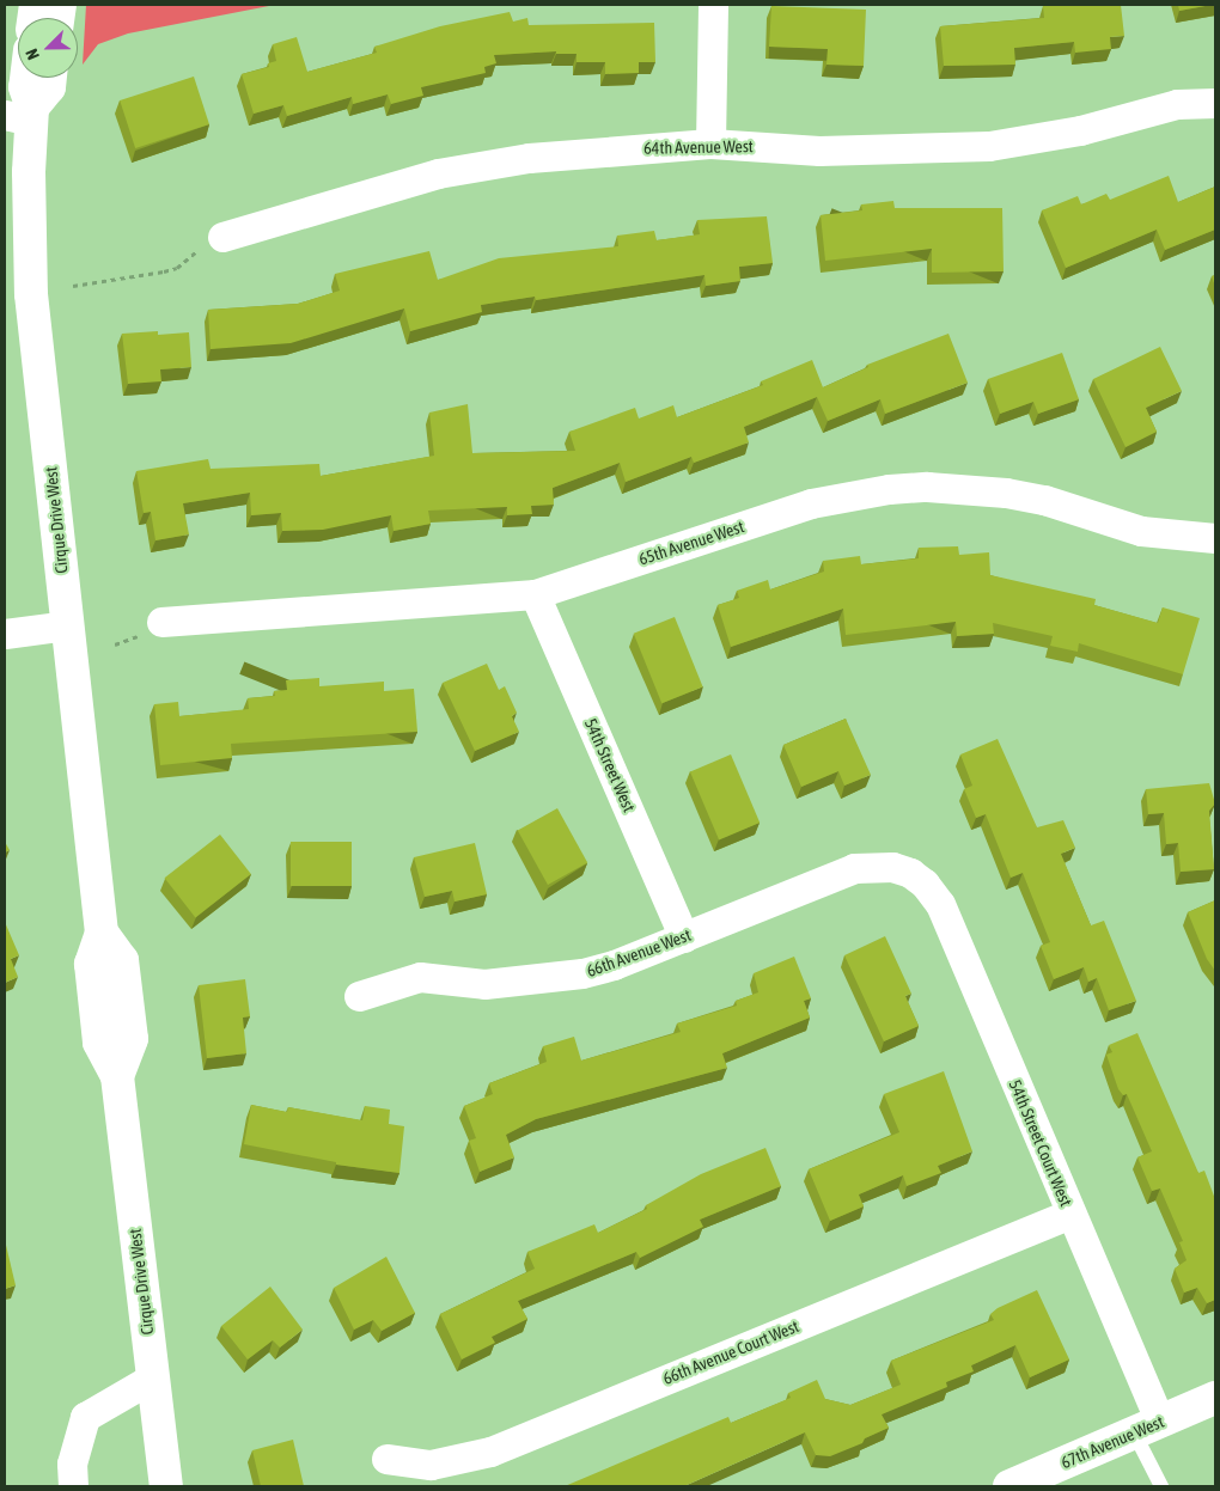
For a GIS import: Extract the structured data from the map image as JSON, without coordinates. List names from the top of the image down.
{
  "streets": {
    "main road": ["Cirque Drive West", "67th Avenue West"],
    "street": [
      "64th Avenue West",
      "65th Avenue West",
      "54th Street West",
      "66th Avenue West",
      "54th Street Court West",
      "66th Avenue Court West"
    ]
  },
  "crossings": [
    ["65th Avenue West", "54th Street West"],
    ["54th Street West", "66th Avenue West"],
    ["66th Avenue West", "54th Street Court West"],
    ["54th Street Court West", "66th Avenue Court West"],
    ["54th Street Court West", "67th Avenue West"]
  ],
  "north": "bottom left"
}
